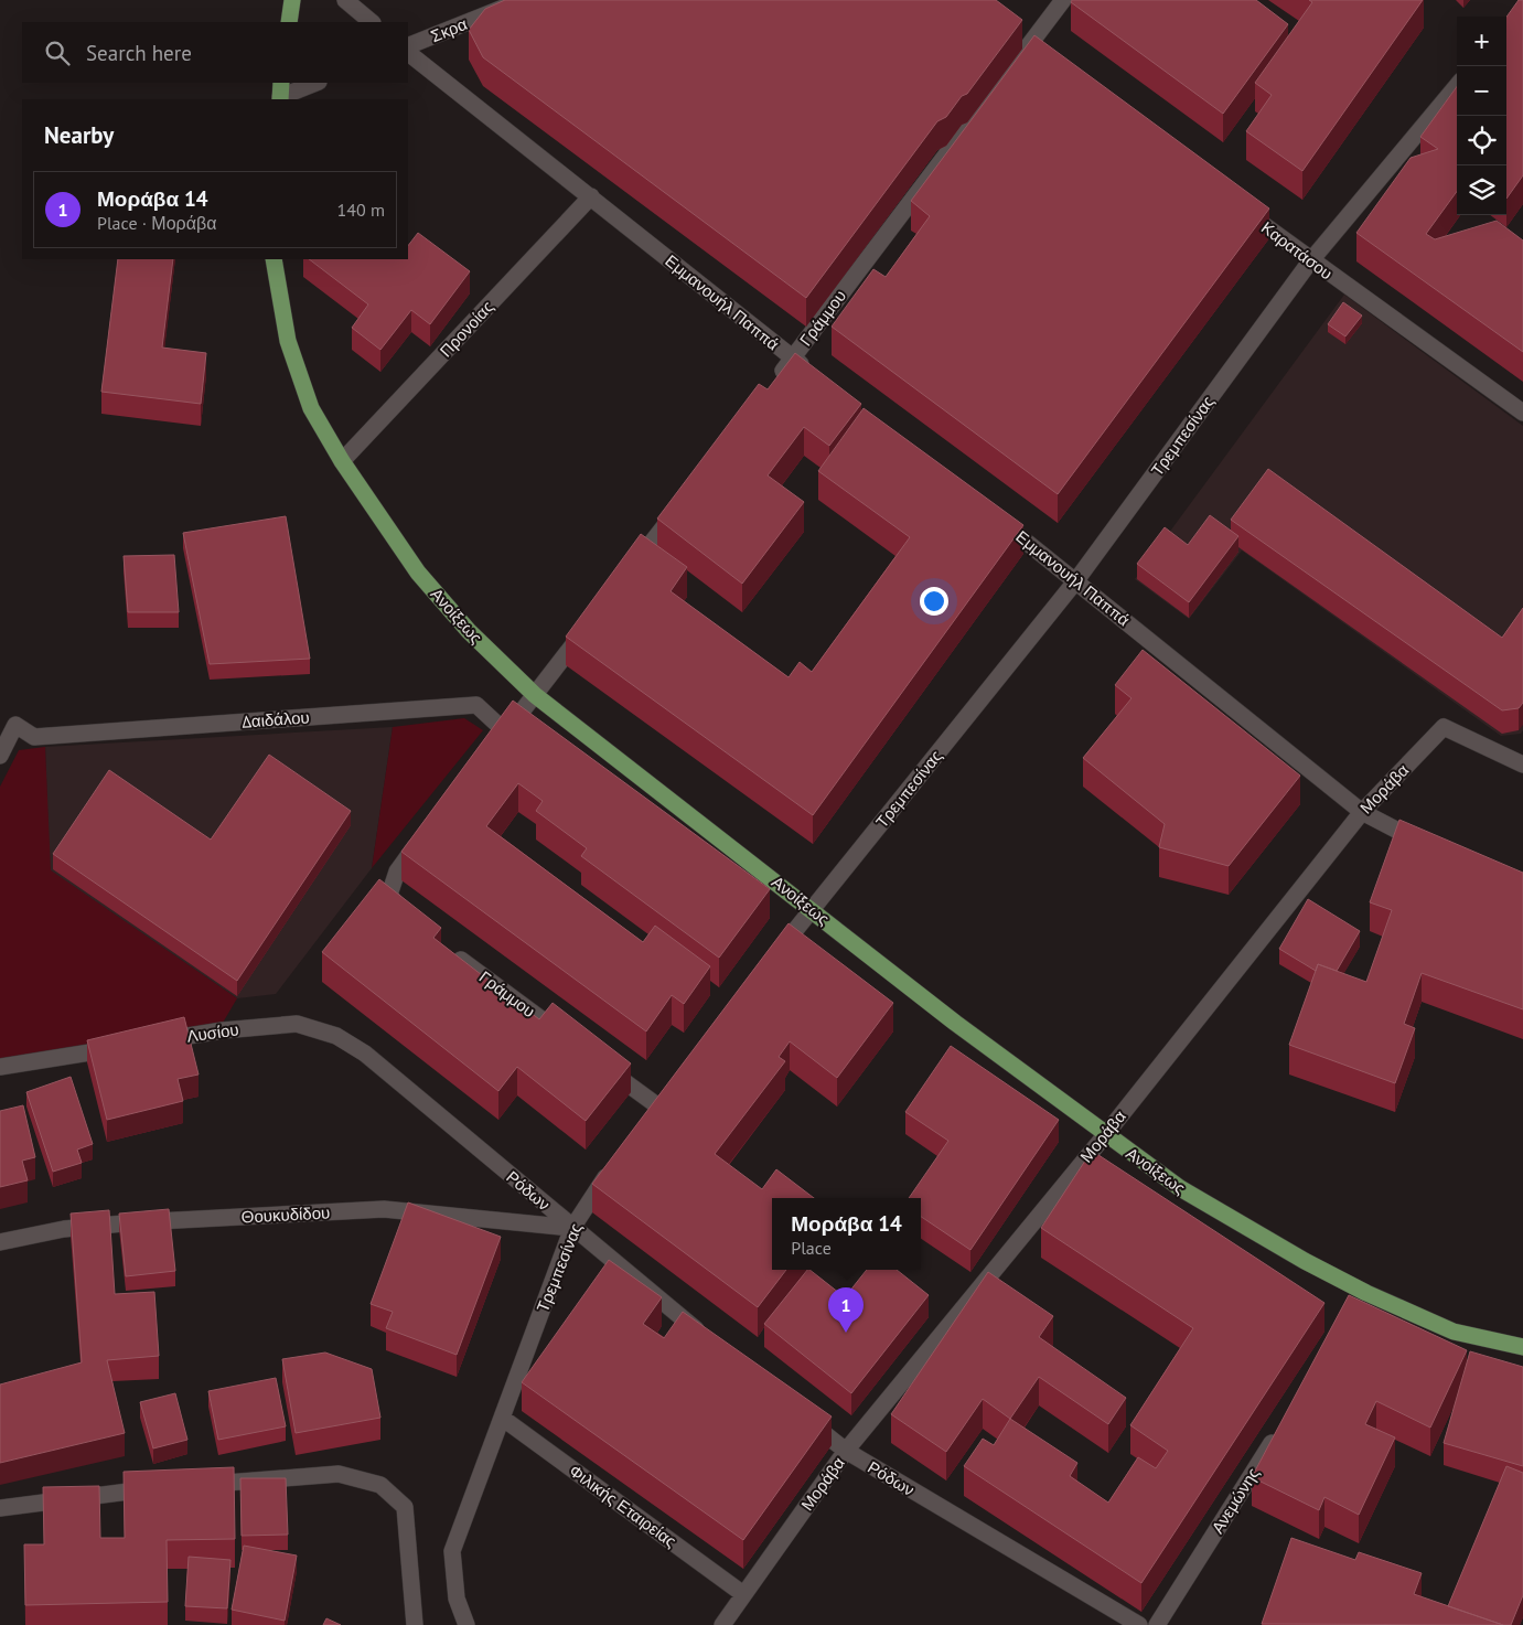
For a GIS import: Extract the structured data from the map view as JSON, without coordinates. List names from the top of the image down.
{
  "streets": {
    "main road": ["Ανοίξεως"],
    "street": [
      "Σκρα",
      "Καρατάσου",
      "Εμμανουήλ Παππά",
      "Γράμμου",
      "Προνοίας",
      "Τρεμπεσίνας",
      "Δαιδάλου",
      "Μοράβα",
      "Λυσίου",
      "Ρόδων",
      "Θουκυδίδου",
      "Ανεμώνης",
      "Φιλικής Εταιρείας"
    ]
  },
  "crossings": [
    ["Καρατάσου", "Τρεμπεσίνας"],
    ["Εμμανουήλ Παππά", "Γράμμου"],
    ["Εμμανουήλ Παππά", "Προνοίας"],
    ["Εμμανουήλ Παππά", "Τρεμπεσίνας"],
    ["Εμμανουήλ Παππά", "Μοράβα"],
    ["Προνοίας", "Ανοίξεως"],
    ["Τρεμπεσίνας", "Ανοίξεως"],
    ["Τρεμπεσίνας", "Ρόδων"],
    ["Τρεμπεσίνας", "Θουκυδίδου"],
    ["Τρεμπεσίνας", "Φιλικής Εταιρείας"],
    ["Ανοίξεως", "Μοράβα"],
    ["Μοράβα", "Ρόδων"],
    ["Μοράβα", "Φιλικής Εταιρείας"],
    ["Λυσίου", "Ρόδων"],
    ["Ρόδων", "Θουκυδίδου"]
  ],
  "page": {
    "map_buttons": ["+", "−"],
    "search": "Search here",
    "heading": "Nearby",
    "list": [
      {
        "mark": "1",
        "name": "Μοράβα 14",
        "note": "Place · Μοράβα",
        "value": "140 m"
      }
    ],
    "popup": ["Μοράβα 14", "Place"],
    "pins": "1"
  }
}
